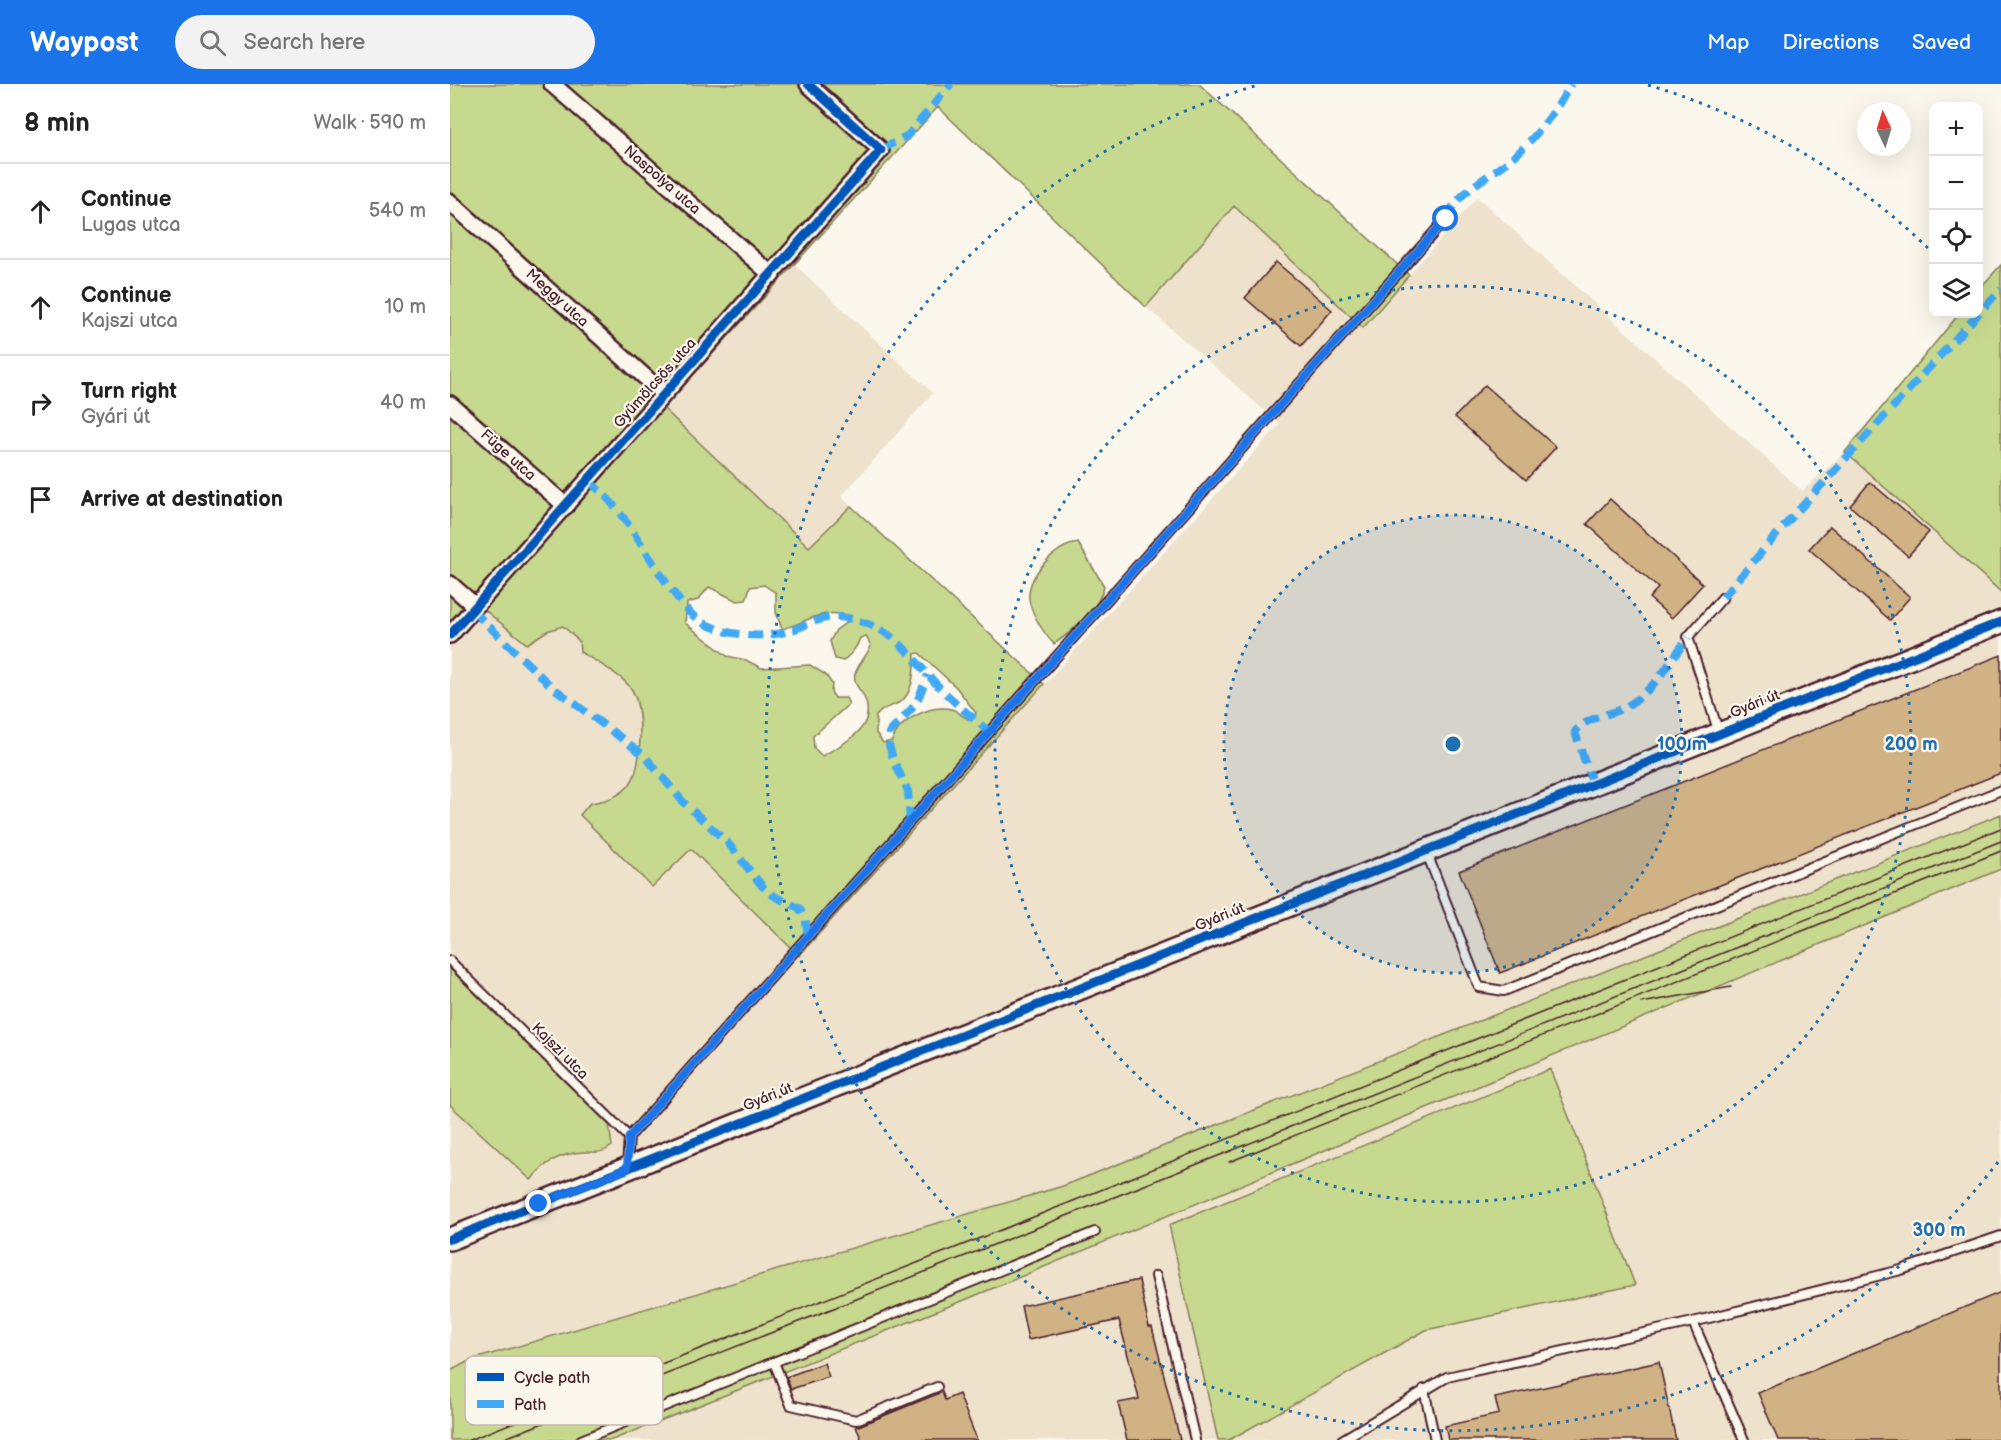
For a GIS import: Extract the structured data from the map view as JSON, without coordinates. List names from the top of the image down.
{
  "streets": {
    "street": [
      "Naspolya utca",
      "Meggy utca",
      "Gyümölcsös utca",
      "Füge utca",
      "Gyári út"
    ],
    "lane": ["Kajszi utca"]
  },
  "crossings": [
    ["Naspolya utca", "Gyümölcsös utca"],
    ["Meggy utca", "Gyümölcsös utca"],
    ["Gyümölcsös utca", "Füge utca"]
  ],
  "legend": ["Cycle path", "Path"],
  "north": "top",
  "page": {
    "header": "Waypost",
    "search": "Search here",
    "nav": ["Map", "Directions", "Saved"],
    "heading": ["8 min", "Walk · 590 m"],
    "map_buttons": ["+", "−"],
    "list": [
      ["Continue", "Lugas utca", "540 m"],
      ["Continue", "Kajszi utca", "10 m"],
      ["Turn right", "Gyári út", "40 m"],
      "Arrive at destination"
    ]
  },
  "rings": ["100 m", "200 m", "300 m"]
}
